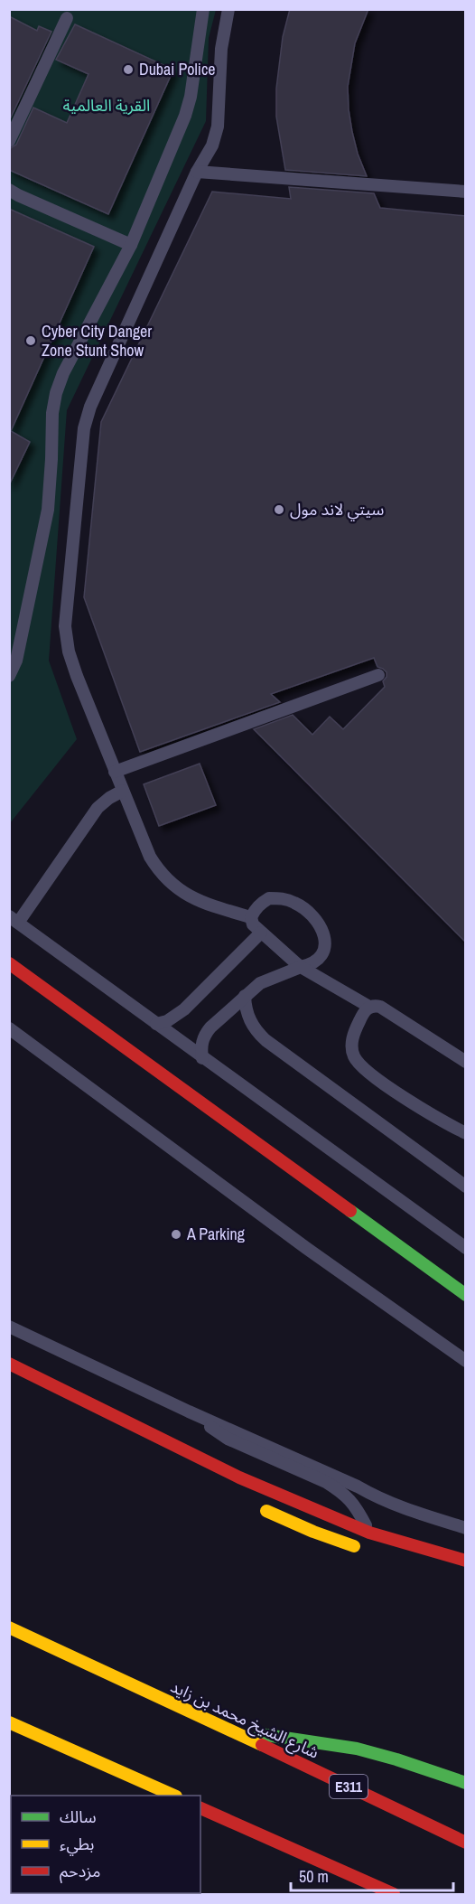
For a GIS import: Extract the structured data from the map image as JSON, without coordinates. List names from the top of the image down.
{
  "streets": {
    "main road": ["شارع الشيخ محمد بن زايد", "E311"]
  },
  "parks": ["القرية العالمية"],
  "places": [
    "Dubai Police",
    "Cyber City Danger Zone Stunt Show",
    "سيتي لاند مول",
    "A Parking"
  ],
  "legend": ["سالك", "بطيء", "مزدحم"],
  "scale_bar": "50 m"
}
